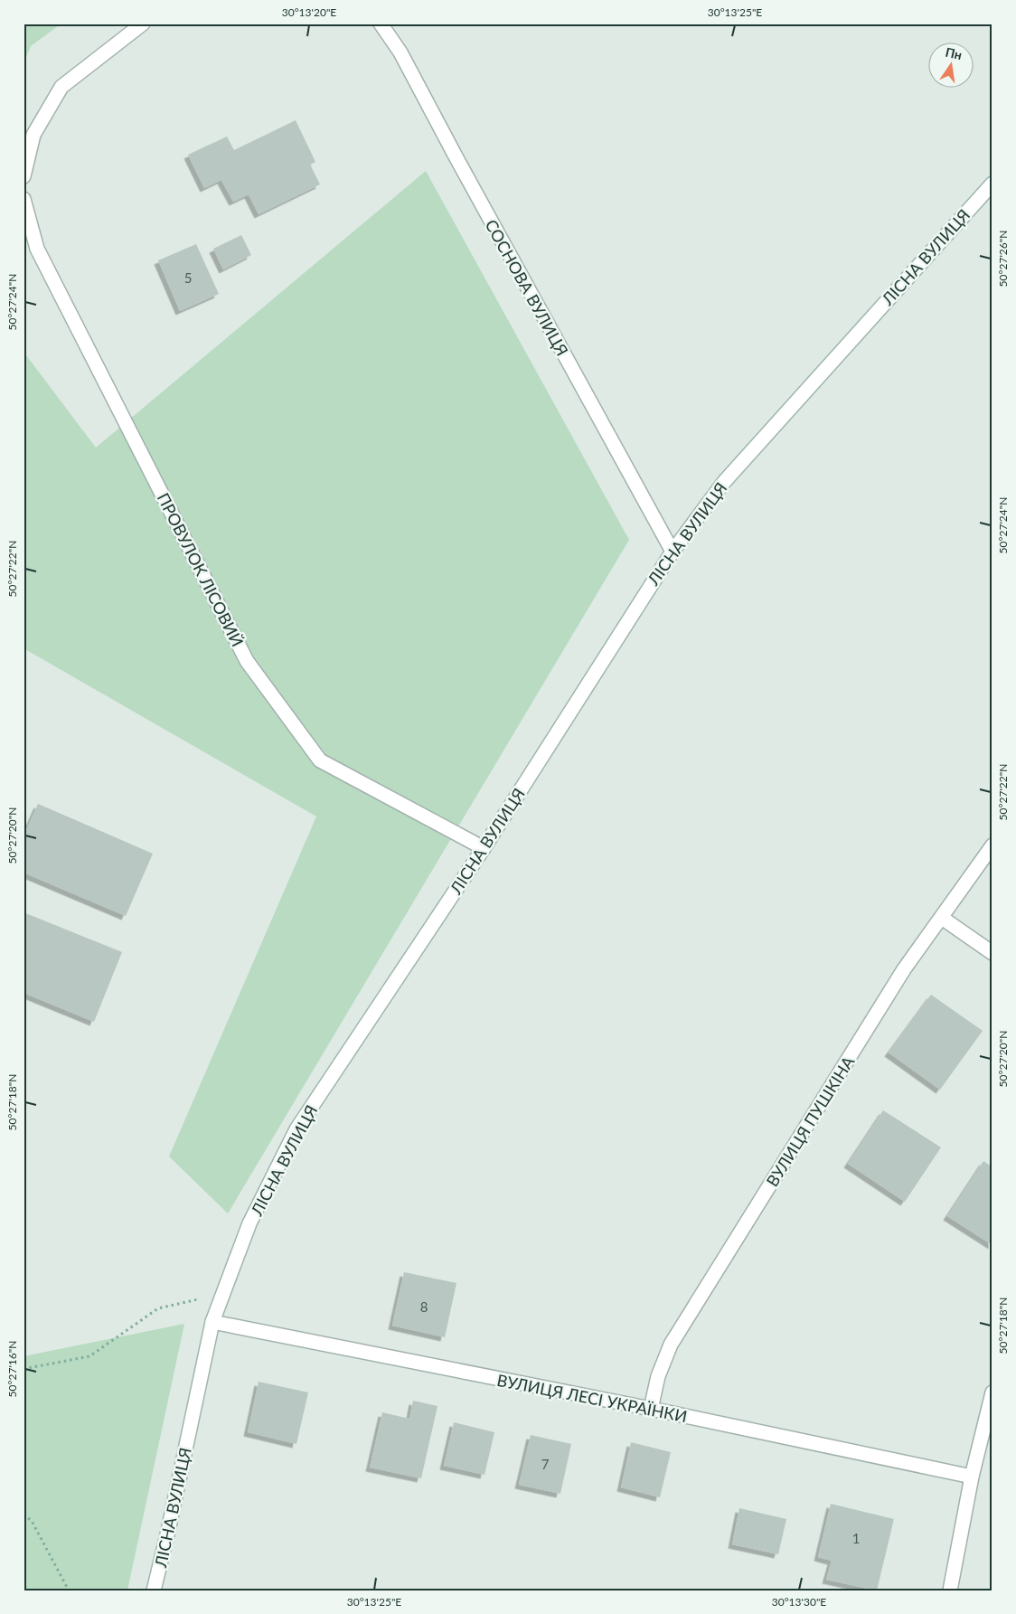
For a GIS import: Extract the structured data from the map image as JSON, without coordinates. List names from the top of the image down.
{
  "streets": {
    "street": [
      "ЛІСНА ВУЛИЦЯ",
      "СОСНОВА ВУЛИЦЯ",
      "ПРОВУЛОК ЛІСОВИЙ",
      "ВУЛИЦЯ ПУШКІНА",
      "ВУЛИЦЯ ЛЕСІ УКРАЇНКИ"
    ]
  },
  "crossings": [
    ["ЛІСНА ВУЛИЦЯ", "СОСНОВА ВУЛИЦЯ"],
    ["ЛІСНА ВУЛИЦЯ", "ПРОВУЛОК ЛІСОВИЙ"],
    ["ЛІСНА ВУЛИЦЯ", "ВУЛИЦЯ ЛЕСІ УКРАЇНКИ"],
    ["ВУЛИЦЯ ПУШКІНА", "ВУЛИЦЯ ЛЕСІ УКРАЇНКИ"]
  ],
  "house_numbers": [
    "5",
    "8",
    "7",
    "1"
  ],
  "north": "top",
  "coordinates": [
    "30°13'20\"E",
    "30°13'25\"E",
    "50°27'26\"N",
    "50°27'24\"N",
    "50°27'22\"N",
    "50°27'20\"N",
    "50°27'18\"N",
    "50°27'16\"N",
    "30°13'30\"E"
  ]
}
